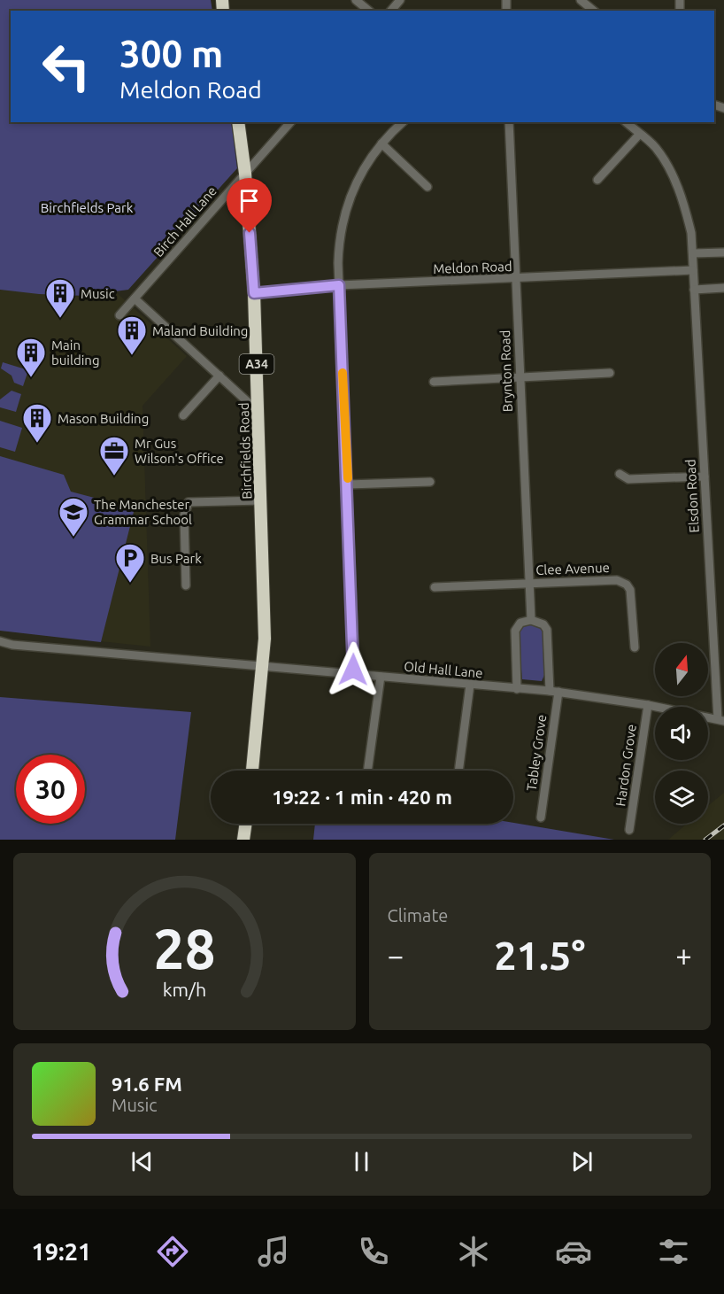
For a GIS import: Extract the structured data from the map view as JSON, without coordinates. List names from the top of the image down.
{
  "streets": {
    "highway": ["A34", "Birchfields Road"],
    "street": [
      "Birch Hall Lane",
      "Meldon Road",
      "Brynton Road",
      "Elsdon Road",
      "Clee Avenue",
      "Old Hall Lane",
      "Tabley Grove",
      "Hardon Grove"
    ]
  },
  "crossings": [
    ["Birch Hall Lane", "Birchfields Road"],
    ["Meldon Road", "Brynton Road"],
    ["Meldon Road", "Birchfields Road"],
    ["Meldon Road", "Elsdon Road"],
    ["Brynton Road", "Clee Avenue"],
    ["Birchfields Road", "Old Hall Lane"],
    ["Elsdon Road", "Old Hall Lane"],
    ["Old Hall Lane", "Tabley Grove"],
    ["Old Hall Lane", "Hardon Grove"]
  ],
  "parks": ["Birchfields Park"],
  "places": {
    "building": [
      "Music",
      "Maland Building",
      "Main building",
      "Mason Building"
    ],
    "office": ["Mr Gus Wilson's Office"],
    "school or university": ["The Manchester Grammar School"],
    "parking": ["Bus Park"]
  },
  "north": "top",
  "page": {
    "turn": ["300 m", "Meldon Road"],
    "limit": "30",
    "trip": "19:22 · 1 min · 420 m",
    "tile": "Climate",
    "heat": ["−", "21.5°", "+"],
    "song": ["91.6 FM", "Music"],
    "tabs": "19:21",
    "gauge": ["28", "km/h"]
  }
}
